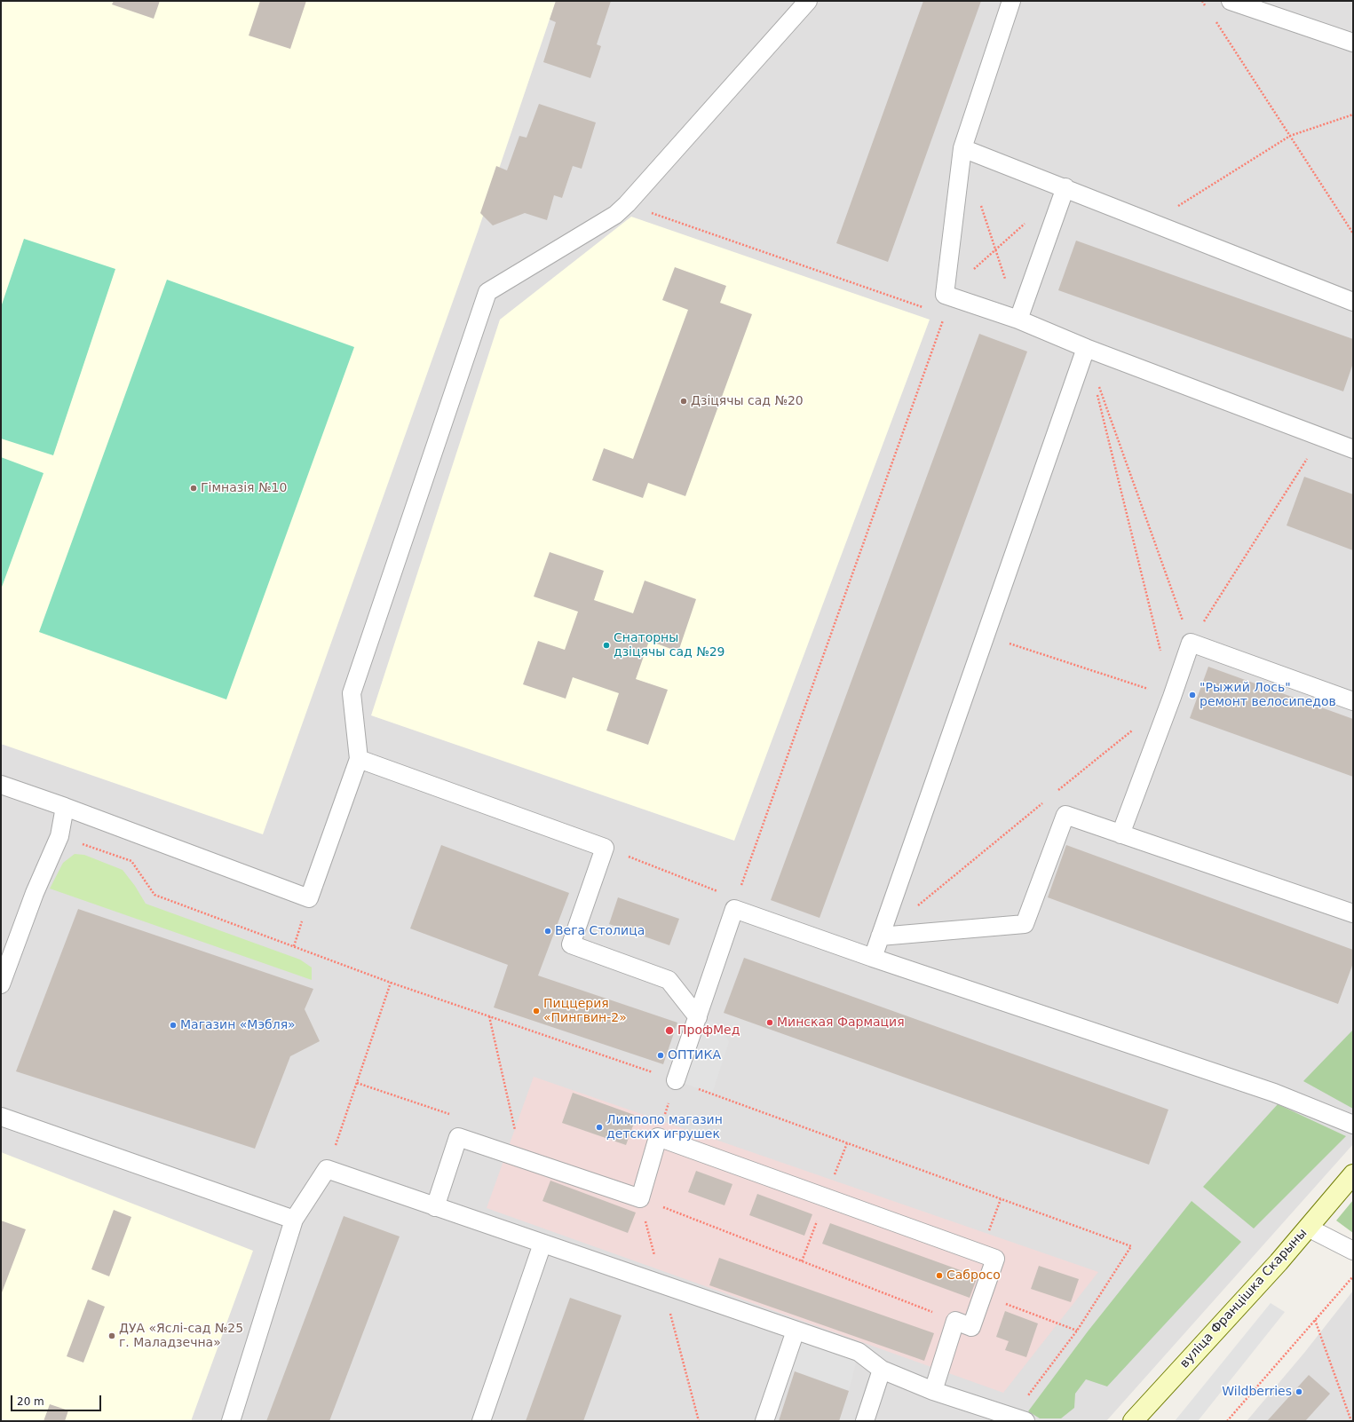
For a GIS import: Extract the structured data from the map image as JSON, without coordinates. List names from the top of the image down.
{
  "streets": {
    "main road": ["вуліца Францішка Скарыны"]
  },
  "places": [
    "Дзіцячы сад №20",
    "Гімназія №10",
    "Снаторны дзіцячы сад №29",
    "\"Рыжий Лось\" ремонт велосипедов",
    "Вега Столица",
    "Пиццерия «Пингвин-2»",
    "Минская Фармация",
    "Магазин «Мэбля»",
    "ПрофМед",
    "ОПТИКА",
    "Лимпопо магазин детских игрушек",
    "Сабросо",
    "ДУА «Яслі-сад №25 г. Маладзечна»",
    "Wildberries"
  ],
  "scale_bar": "20 m"
}
